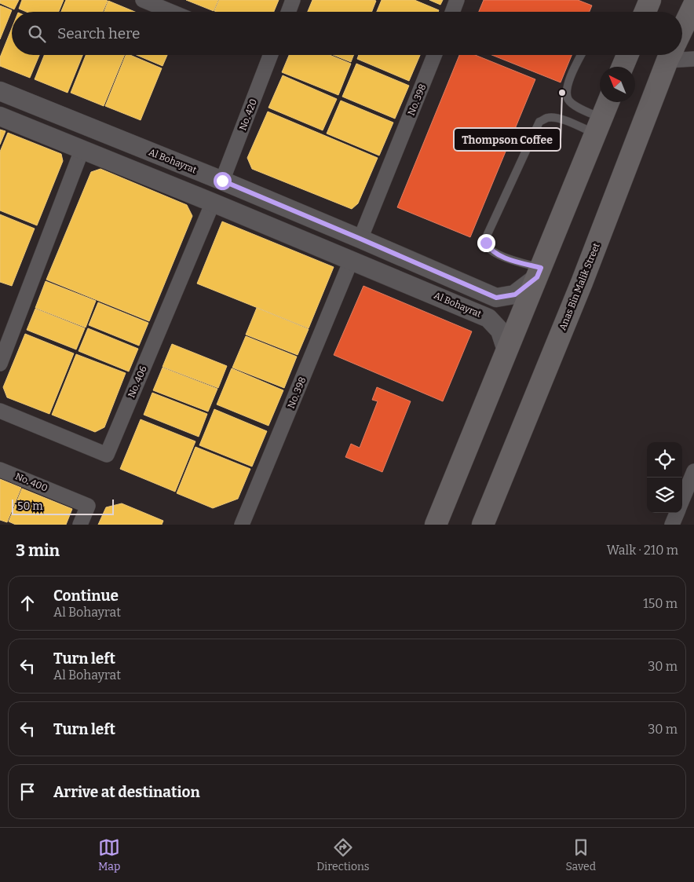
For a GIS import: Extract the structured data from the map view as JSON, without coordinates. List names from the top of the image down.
{
  "streets": {
    "main road": ["Anas Bin Malik Street"],
    "street": [
      "No. 398",
      "No. 420",
      "Al Bohayrat",
      "No. 406",
      "No. 400"
    ]
  },
  "crossings": [
    ["No. 398", "Al Bohayrat"],
    ["No. 420", "Al Bohayrat"],
    ["Al Bohayrat", "No. 406"]
  ],
  "places": ["Thompson Coffee"],
  "scale_bar": "50 m",
  "north": "top left",
  "page": {
    "search": "Search here",
    "scale": "50 m",
    "heading": ["3 min", "Walk · 210 m"],
    "list": [
      ["Continue", "Al Bohayrat", "150 m"],
      ["Turn left", "Al Bohayrat", "30 m"],
      ["Turn left", "30 m"],
      "Arrive at destination"
    ],
    "nav": ["Map", "Directions", "Saved"]
  }
}
